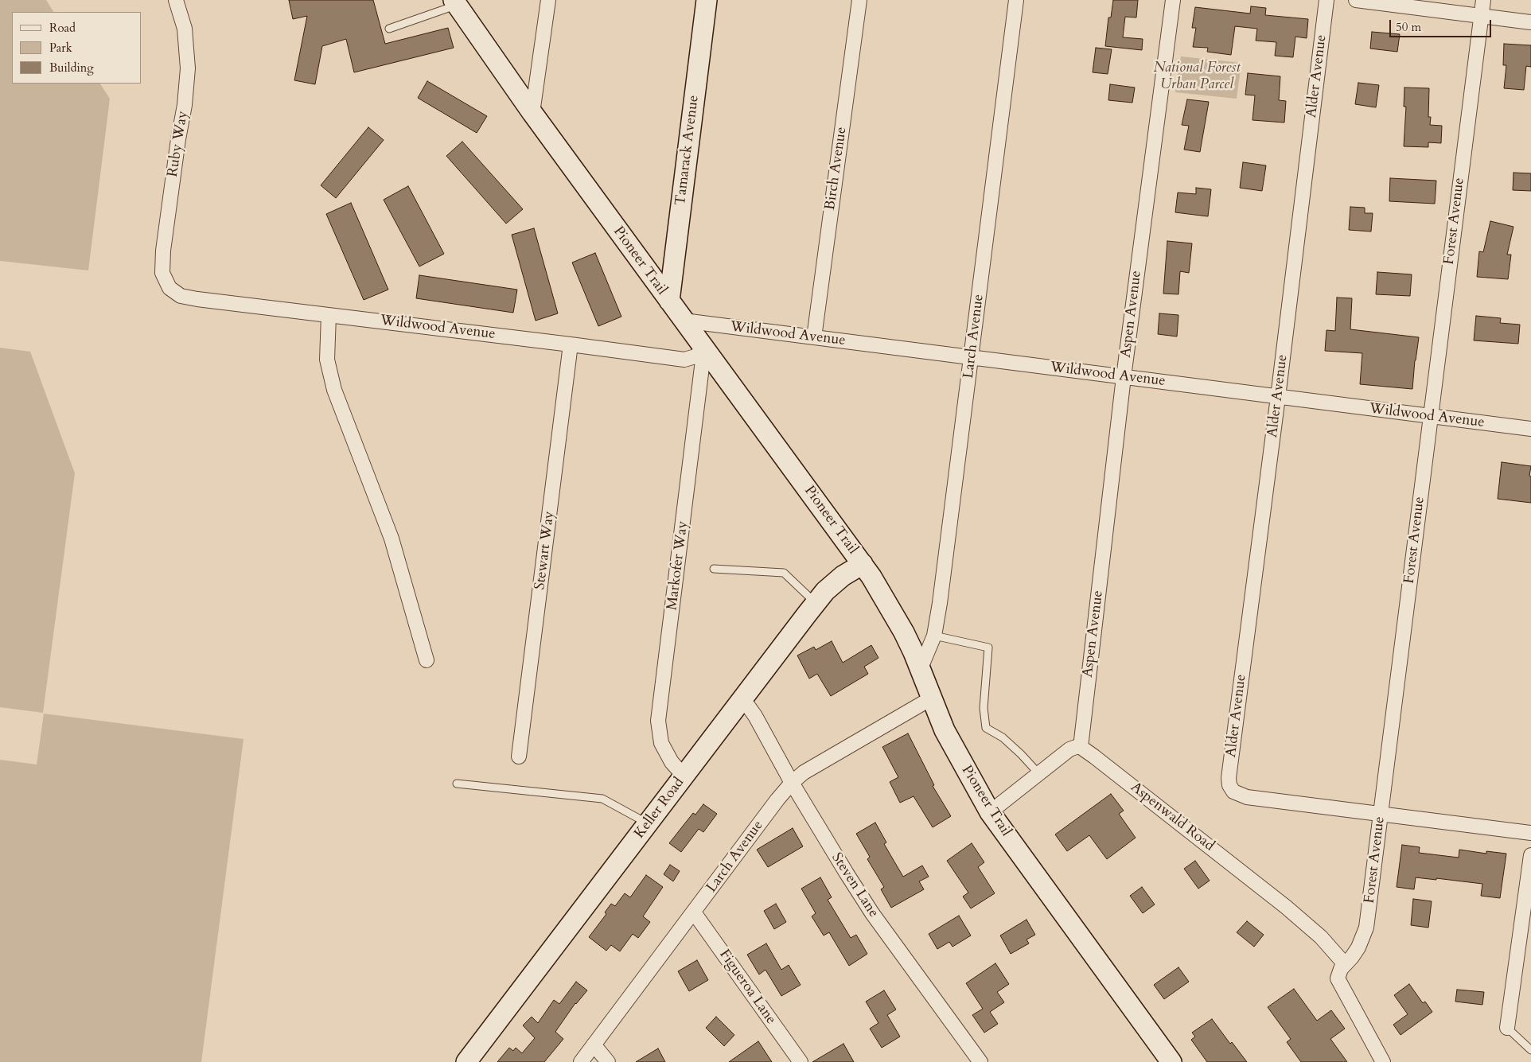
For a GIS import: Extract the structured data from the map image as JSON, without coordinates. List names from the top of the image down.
{
  "streets": {
    "main road": ["Tamarack Avenue", "Pioneer Trail", "Keller Road"],
    "street": [
      "Alder Avenue",
      "Ruby Way",
      "Birch Avenue",
      "Forest Avenue",
      "Aspen Avenue",
      "Wildwood Avenue",
      "Larch Avenue",
      "Stewart Way",
      "Markofer Way",
      "Aspenwald Road",
      "Steven Lane",
      "Figueroa Lane"
    ]
  },
  "crossings": [
    ["Alder Avenue", "Forest Avenue"],
    ["Alder Avenue", "Wildwood Avenue"],
    ["Ruby Way", "Wildwood Avenue"],
    ["Tamarack Avenue", "Pioneer Trail"],
    ["Birch Avenue", "Wildwood Avenue"],
    ["Forest Avenue", "Wildwood Avenue"],
    ["Forest Avenue", "Aspenwald Road"],
    ["Pioneer Trail", "Wildwood Avenue"],
    ["Pioneer Trail", "Larch Avenue"],
    ["Pioneer Trail", "Markofer Way"],
    ["Pioneer Trail", "Keller Road"],
    ["Aspen Avenue", "Wildwood Avenue"],
    ["Aspen Avenue", "Aspenwald Road"],
    ["Wildwood Avenue", "Larch Avenue"],
    ["Wildwood Avenue", "Stewart Way"],
    ["Wildwood Avenue", "Markofer Way"],
    ["Larch Avenue", "Steven Lane"],
    ["Larch Avenue", "Figueroa Lane"],
    ["Markofer Way", "Keller Road"],
    ["Keller Road", "Steven Lane"]
  ],
  "parks": ["National Forest Urban Parcel"],
  "legend": ["Road", "Park", "Building"],
  "scale_bar": "50 m"
}
